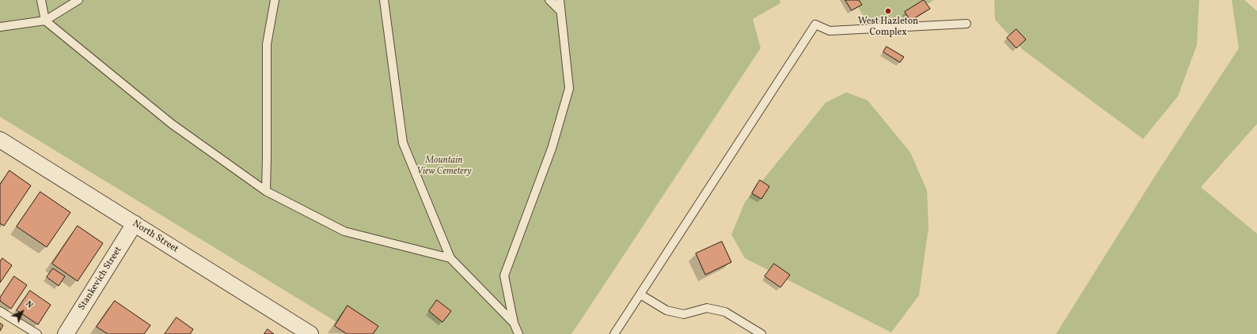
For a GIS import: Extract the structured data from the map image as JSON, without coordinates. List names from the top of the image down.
{
  "streets": {
    "street": ["North Street", "Stankevich Street"]
  },
  "crossings": [
    ["North Street", "Stankevich Street"]
  ],
  "parks": ["Mountain View Cemetery"],
  "places": ["West Hazleton Complex"],
  "north": "top right"
}
